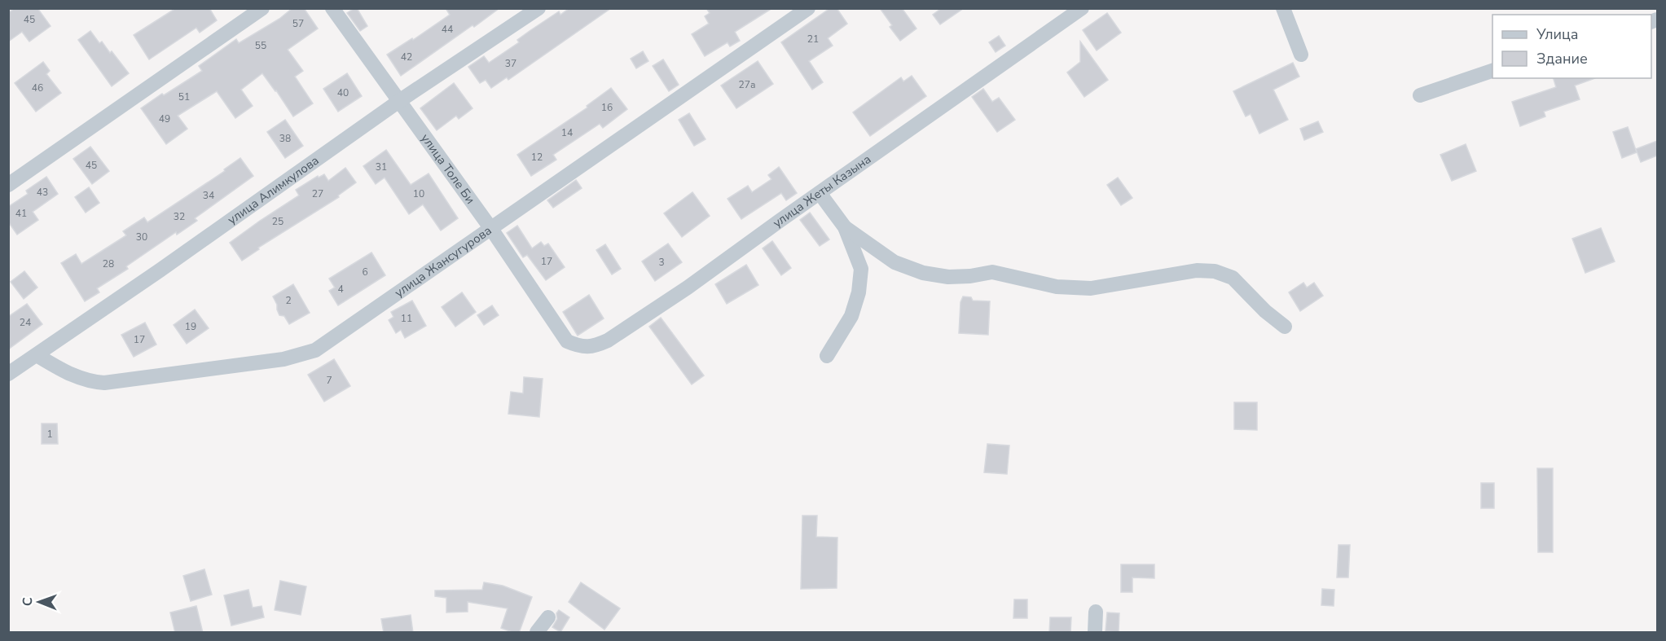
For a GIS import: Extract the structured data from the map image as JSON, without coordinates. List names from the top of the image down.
{
  "streets": {
    "street": [
      "улица Толе Би",
      "улица Алимкулова",
      "улица Жеты Казына",
      "улица Жансугурова"
    ]
  },
  "crossings": [
    ["улица Толе Би", "улица Алимкулова"],
    ["улица Толе Би", "улица Жеты Казына"],
    ["улица Толе Би", "улица Жансугурова"],
    ["улица Алимкулова", "улица Жансугурова"]
  ],
  "house_numbers": [
    "45",
    "57",
    "44",
    "21",
    "55",
    "42",
    "37",
    "27а",
    "46",
    "40",
    "51",
    "16",
    "49",
    "14",
    "38",
    "12",
    "45",
    "31",
    "43",
    "27",
    "10",
    "34",
    "41",
    "32",
    "25",
    "30",
    "17",
    "3",
    "28",
    "6",
    "4",
    "2",
    "11",
    "24",
    "19",
    "17",
    "7",
    "1"
  ],
  "legend": ["Улица", "Здание"],
  "north": "left"
}
